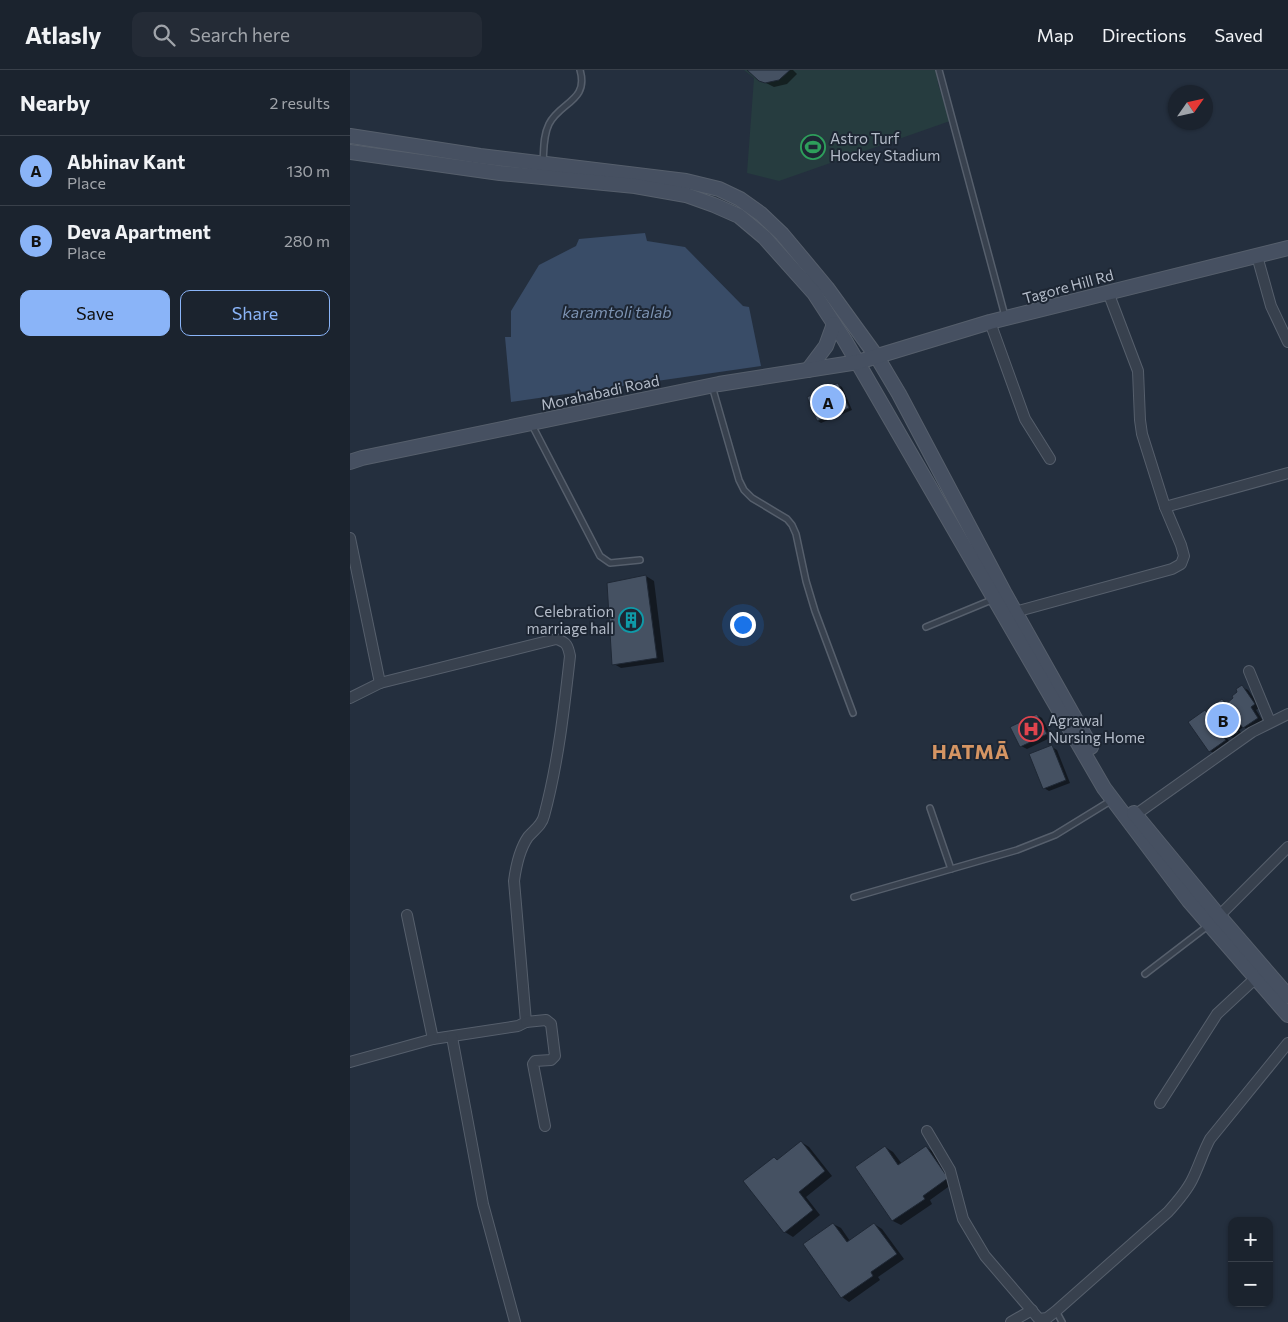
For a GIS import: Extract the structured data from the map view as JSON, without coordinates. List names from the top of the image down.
{
  "streets": {
    "main road": ["Tagore Hill Rd", "Morahabadi Road"]
  },
  "crossings": [
    ["Tagore Hill Rd", "Morahabadi Road"]
  ],
  "districts": ["HATMĀ"],
  "water": ["karamtoli talab"],
  "places": {
    "sports": ["Astro Turf Hockey Stadium"],
    "building": ["Celebration marriage hall"],
    "hospital": ["Agrawal Nursing Home"]
  },
  "north": "top right",
  "page": {
    "header": "Atlasly",
    "search": "Search here",
    "nav": ["Map", "Directions", "Saved"],
    "heading": ["Nearby", "2 results"],
    "list": [
      {
        "mark": "A",
        "name": "Abhinav Kant",
        "note": "Place",
        "value": "130 m"
      },
      {
        "mark": "B",
        "name": "Deva Apartment",
        "note": "Place",
        "value": "280 m"
      }
    ],
    "buttons": ["Save", "Share"],
    "pins": ["A", "B"],
    "map_buttons": ["+", "−"]
  }
}
